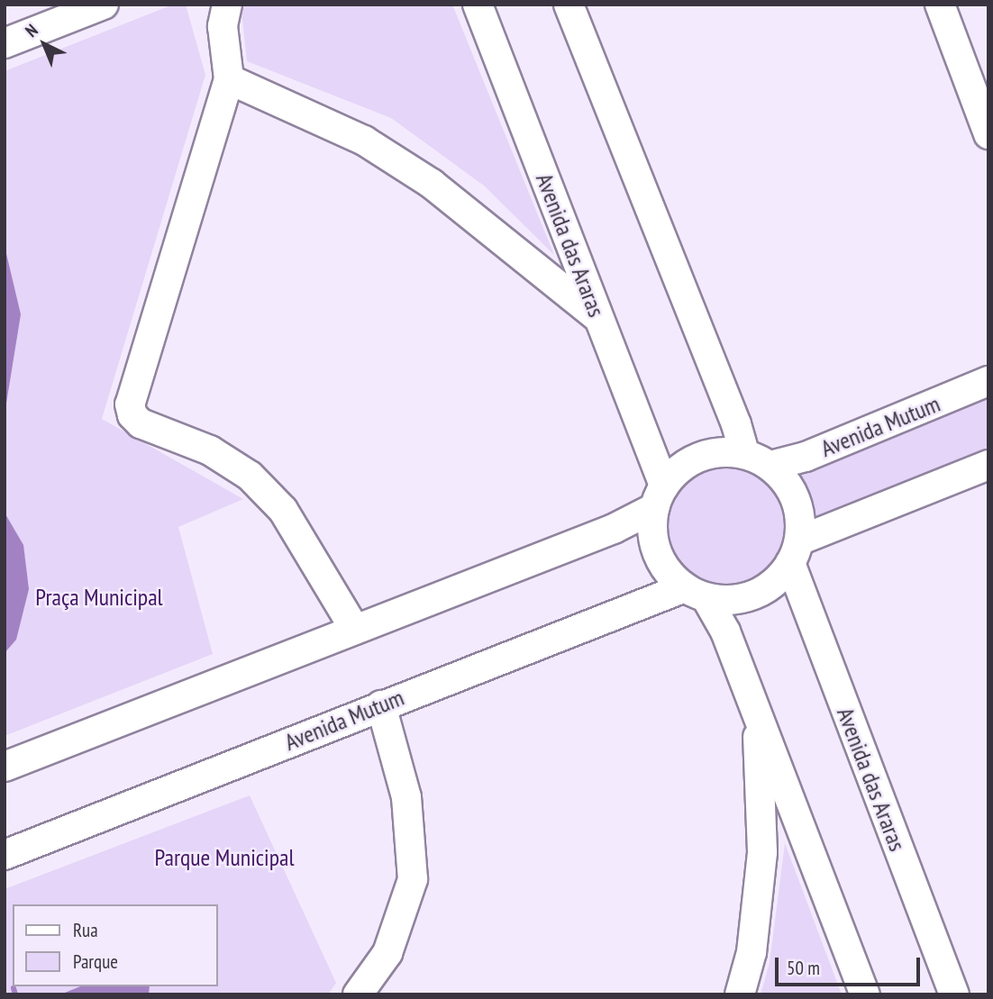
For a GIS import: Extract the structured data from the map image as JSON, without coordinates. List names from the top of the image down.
{
  "streets": {
    "street": ["Avenida das Araras", "Avenida Mutum"]
  },
  "crossings": [
    ["Avenida das Araras", "Avenida Mutum"]
  ],
  "parks": ["Praça Municipal", "Parque Municipal"],
  "legend": ["Rua", "Parque"],
  "scale_bar": "50 m",
  "north": "top left"
}
